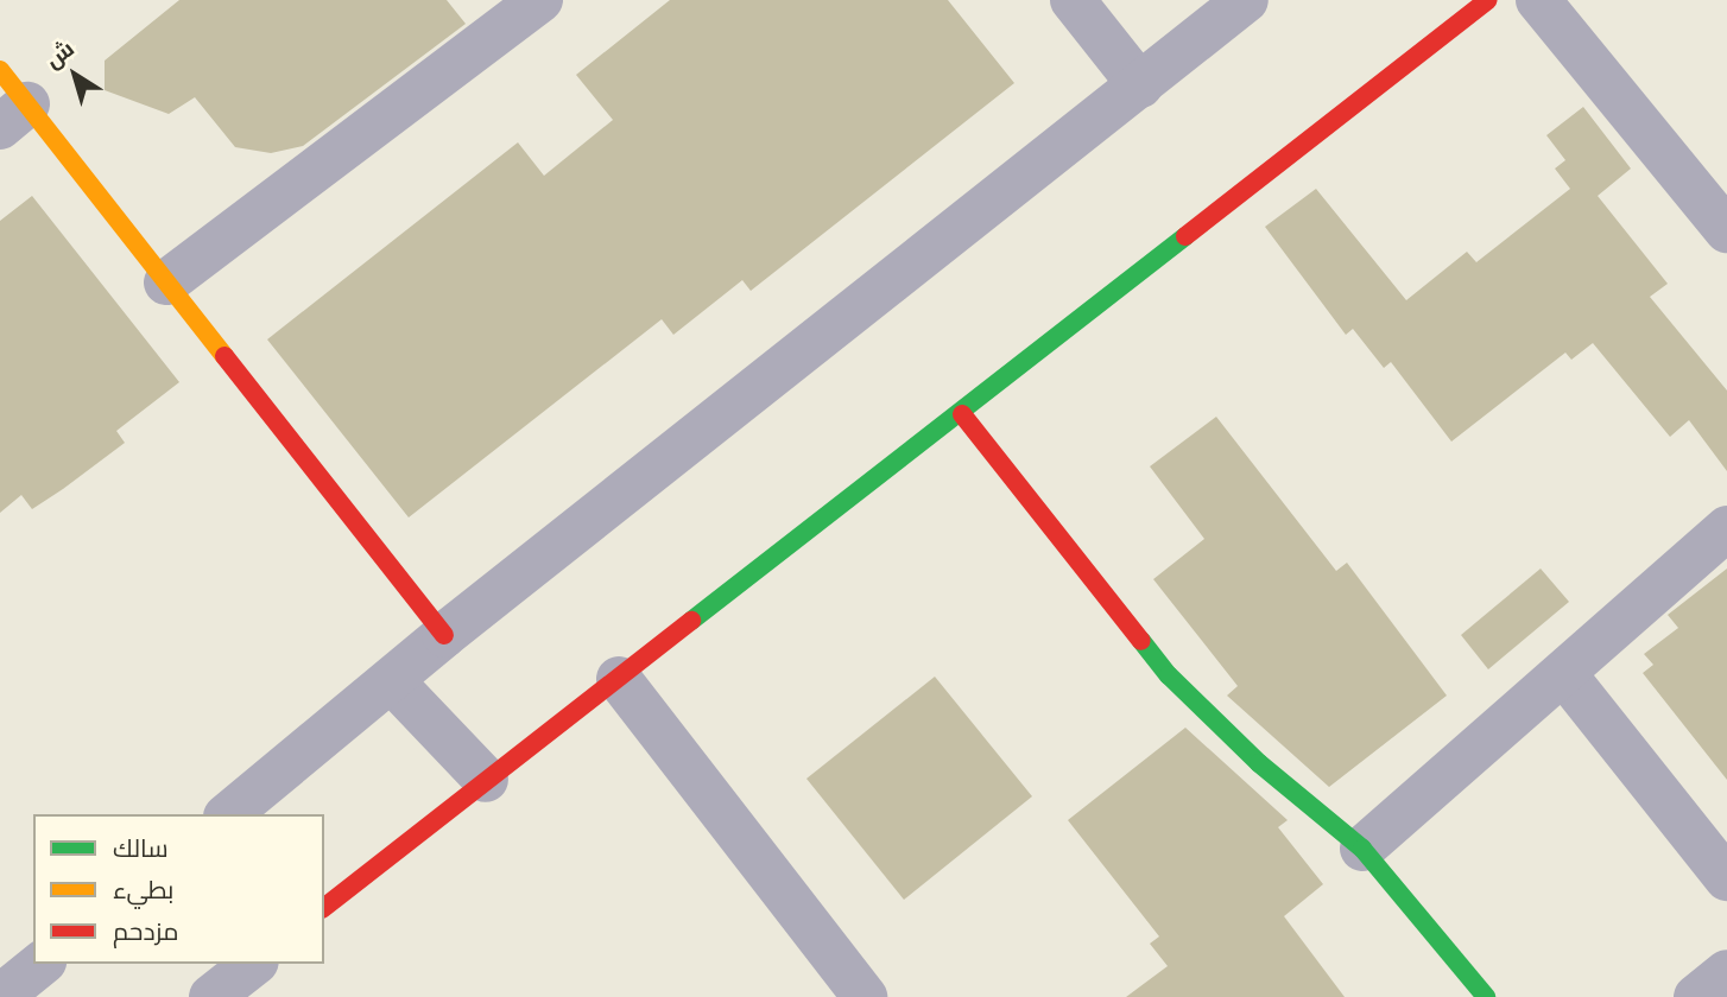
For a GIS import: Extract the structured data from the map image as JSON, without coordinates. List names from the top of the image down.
{
  "legend": ["سالك", "بطيء", "مزدحم"],
  "north": "top left"
}
